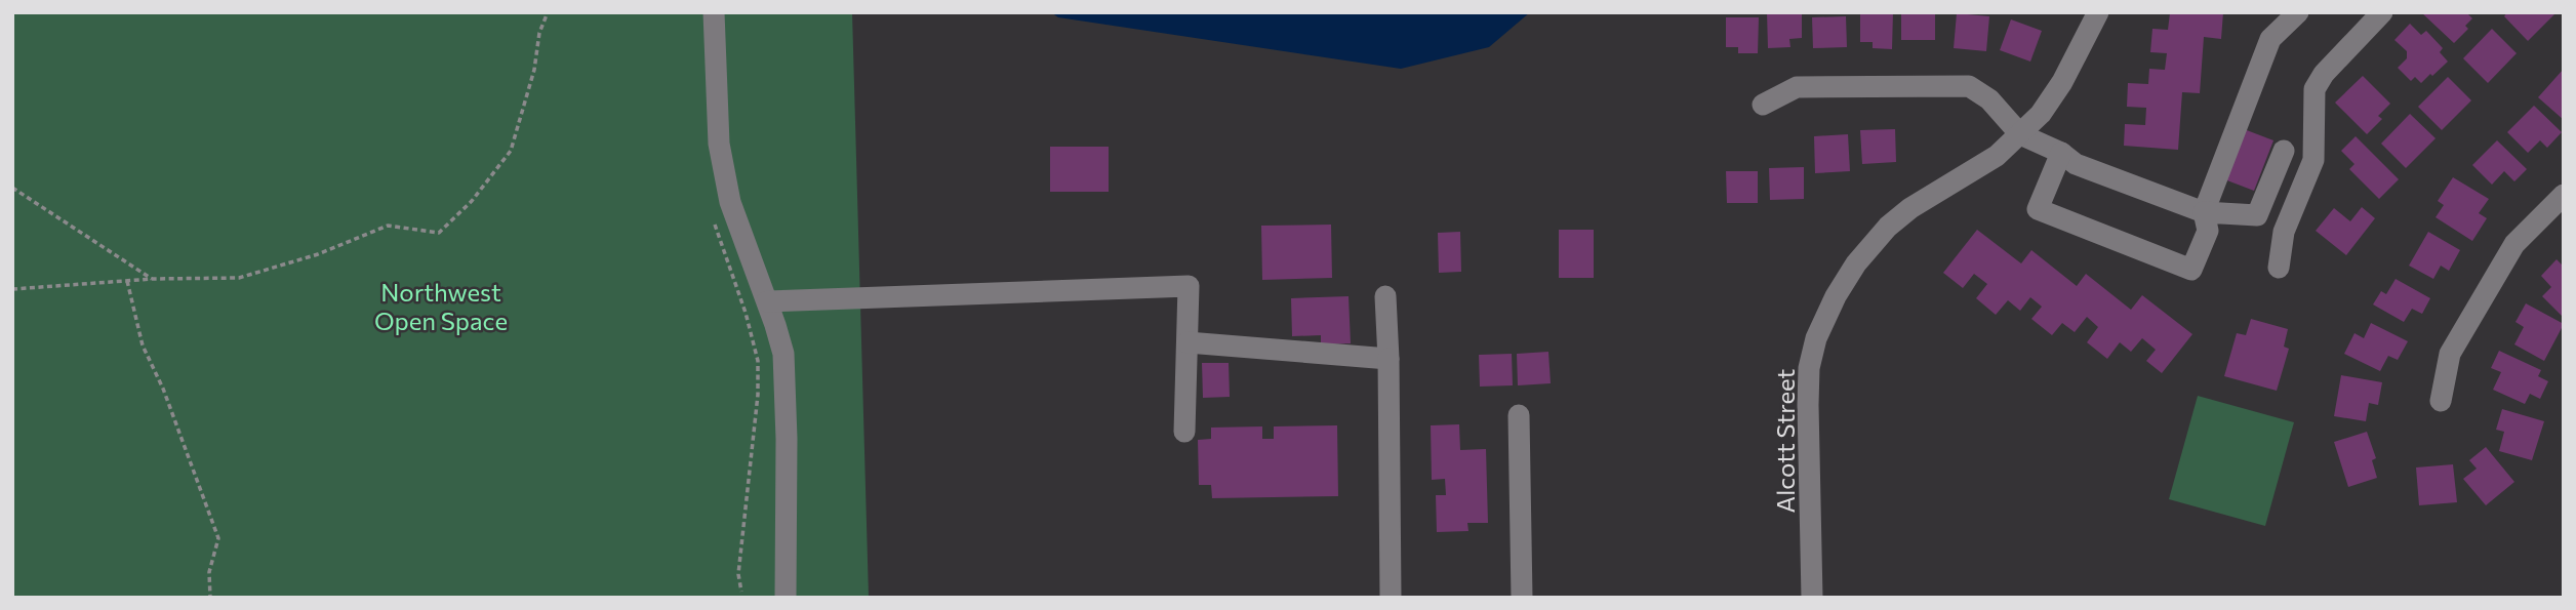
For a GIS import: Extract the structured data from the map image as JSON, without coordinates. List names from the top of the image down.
{
  "streets": {
    "street": ["Alcott Street"]
  },
  "parks": ["Northwest Open Space"]
}
